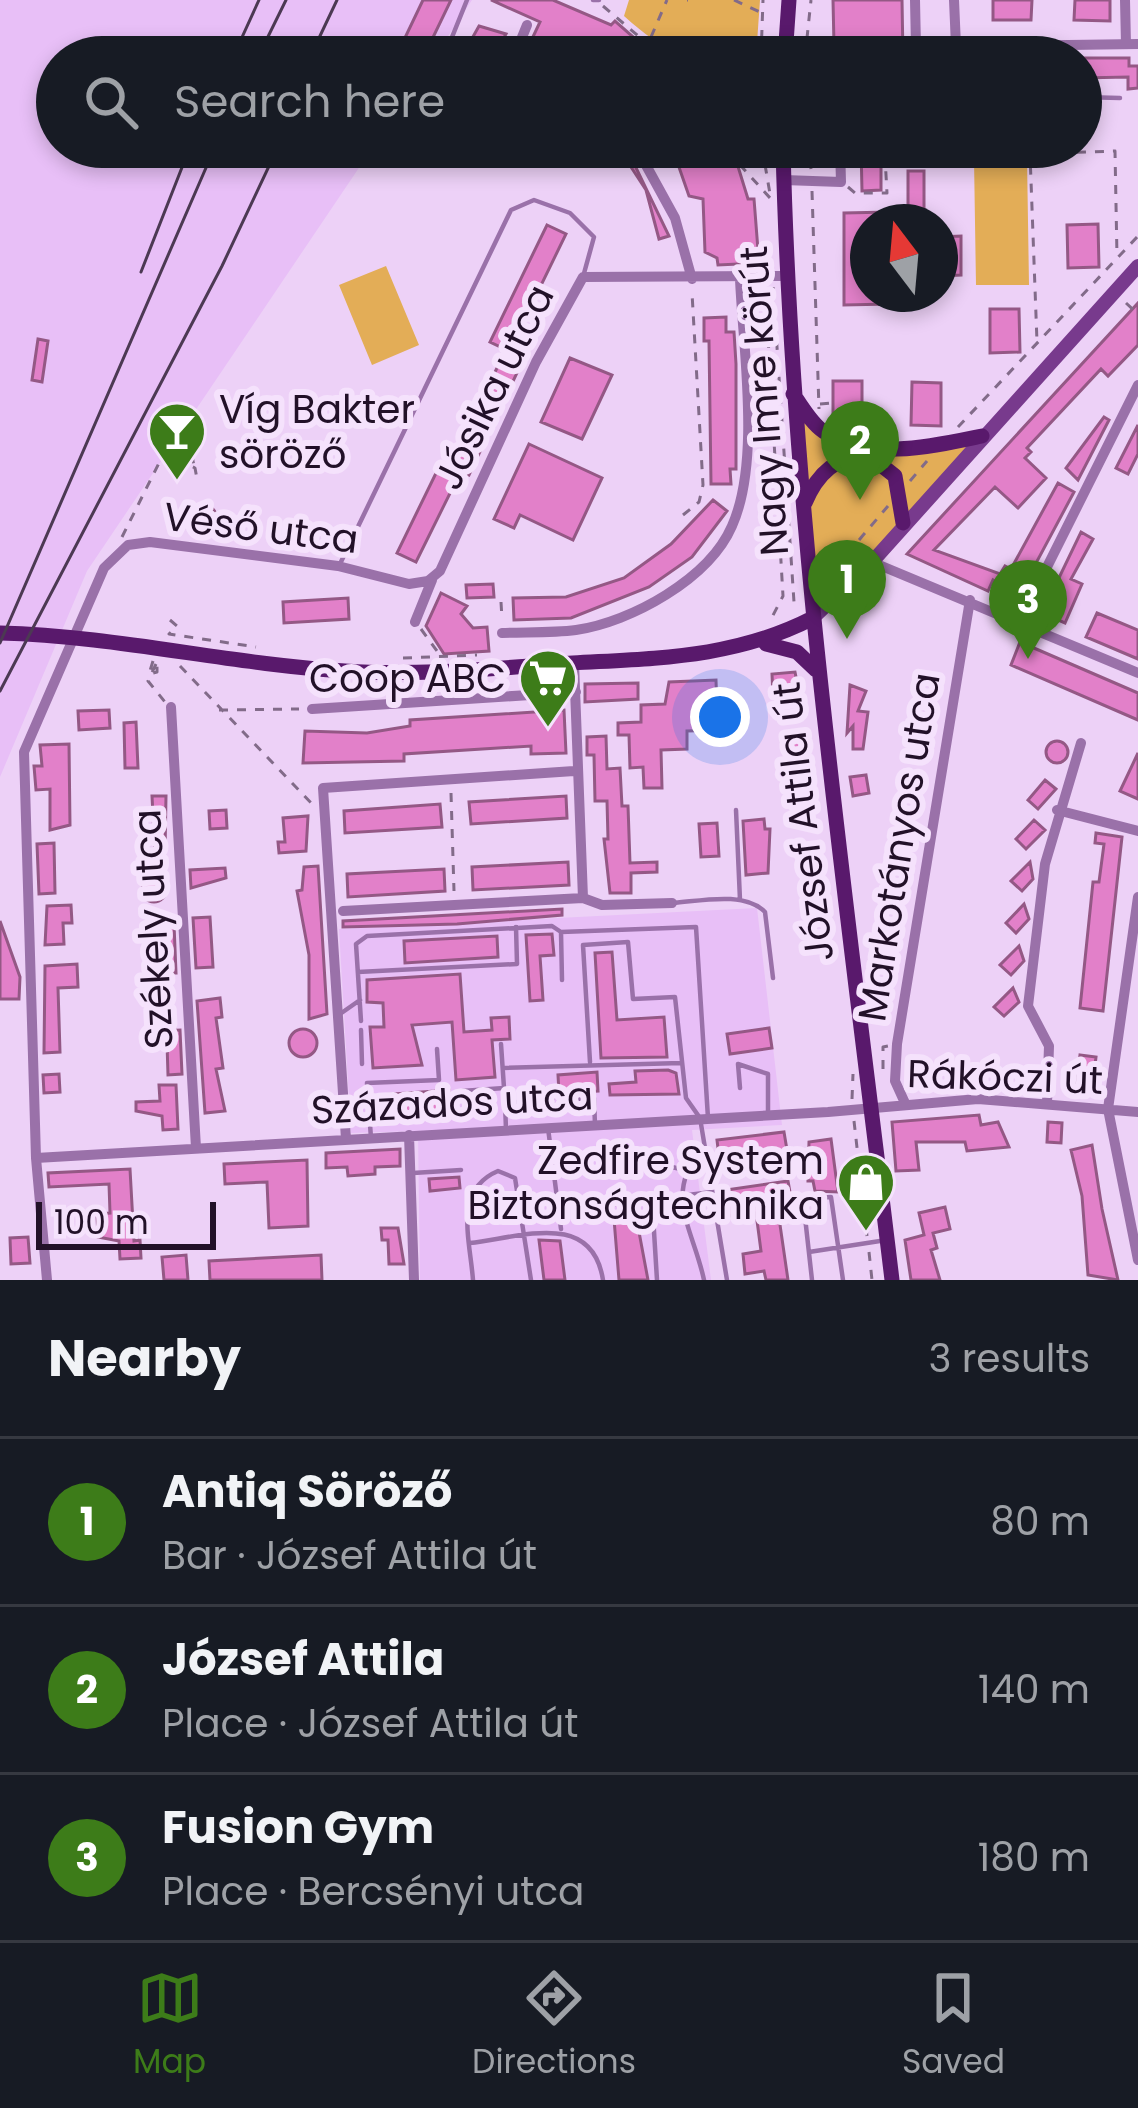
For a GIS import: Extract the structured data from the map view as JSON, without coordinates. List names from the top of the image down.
{
  "streets": {
    "main road": ["Nagy Imre körút", "József Attila út"],
    "street": [
      "Jósika utca",
      "Véső utca",
      "Markotányos utca",
      "Székely utca",
      "Rákóczi út",
      "Százados utca"
    ]
  },
  "crossings": [
    ["Jósika utca", "Nagy Imre körút"],
    ["Jósika utca", "Véső utca"],
    ["Nagy Imre körút", "József Attila út"],
    ["Véső utca", "Százados utca"],
    ["József Attila út", "Rákóczi út"],
    ["József Attila út", "Százados utca"],
    ["Markotányos utca", "Rákóczi út"],
    ["Székely utca", "Százados utca"],
    ["Rákóczi út", "Százados utca"]
  ],
  "places": {
    "bar": ["Víg Bakter söröző"],
    "supermarket": ["Coop ABC"],
    "shop": ["Zedfire System Biztonságtechnika"]
  },
  "scale_bar": "100 m",
  "north": "top",
  "page": {
    "search": "Search here",
    "pins": ["2", "1", "3"],
    "scale": "100 m",
    "heading": ["Nearby", "3 results"],
    "list": [
      {
        "mark": "1",
        "name": "Antiq Söröző",
        "note": "Bar · József Attila út",
        "value": "80 m"
      },
      {
        "mark": "2",
        "name": "József Attila",
        "note": "Place · József Attila út",
        "value": "140 m"
      },
      {
        "mark": "3",
        "name": "Fusion Gym",
        "note": "Place · Bercsényi utca",
        "value": "180 m"
      }
    ],
    "nav": ["Map", "Directions", "Saved"]
  }
}
